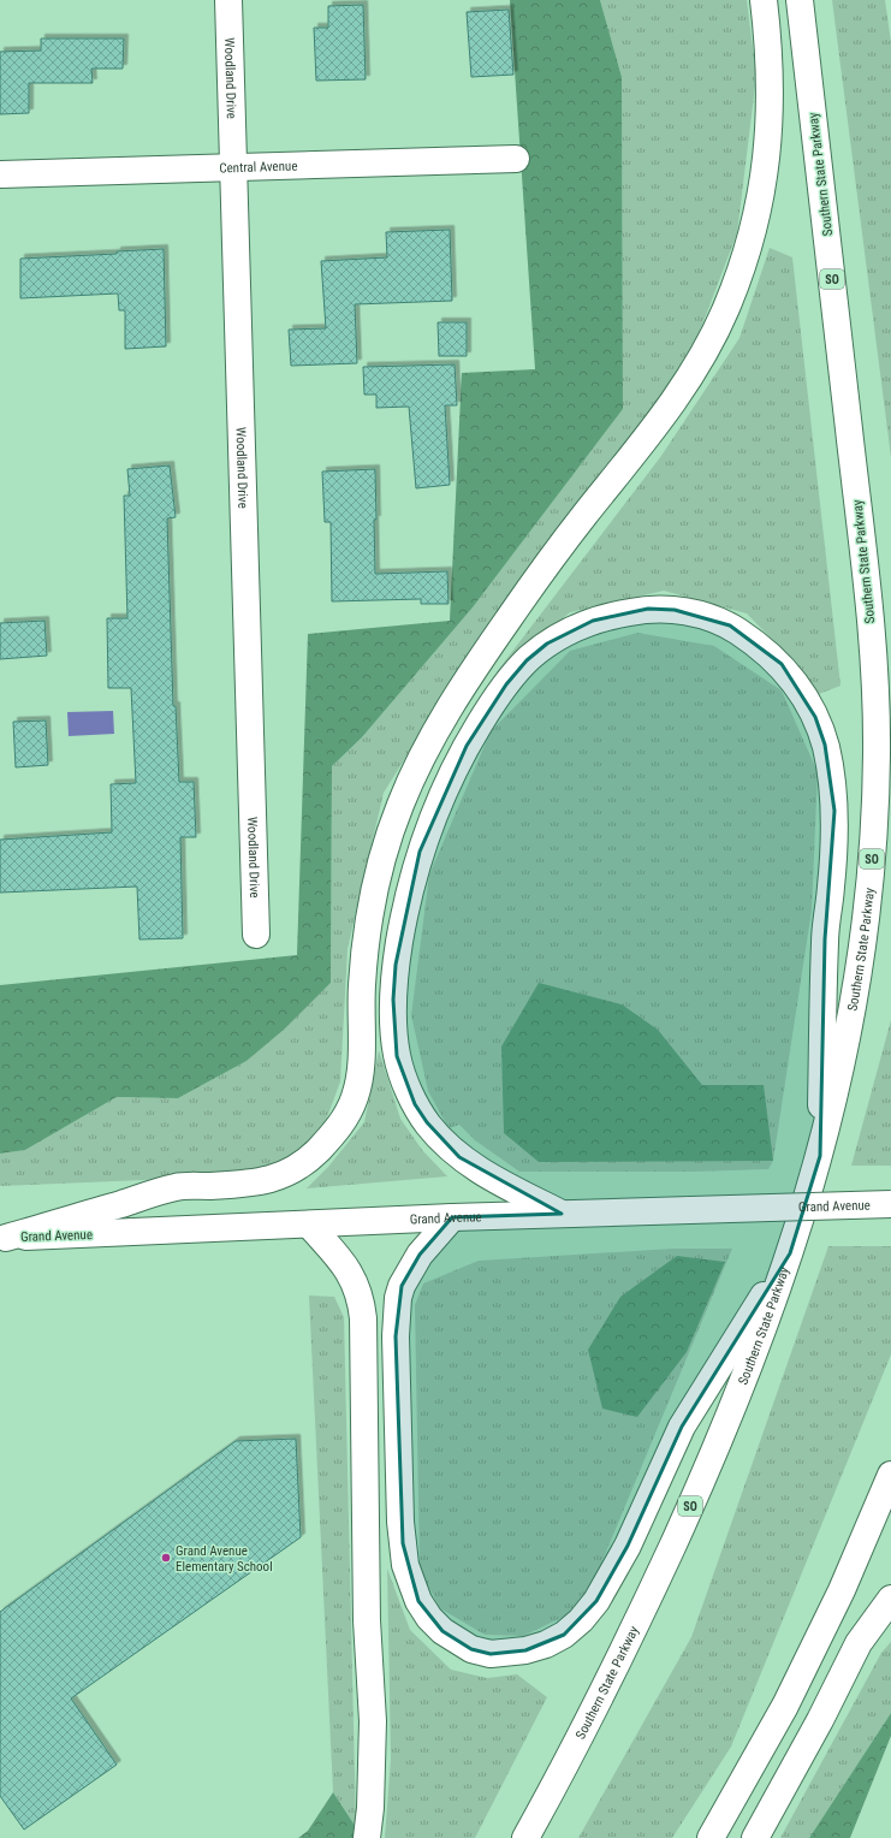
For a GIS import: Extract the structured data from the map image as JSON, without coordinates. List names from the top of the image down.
{
  "streets": {
    "main road": [
      "Woodland Drive",
      "Central Avenue",
      "Southern State Parkway",
      "SO",
      "Grand Avenue"
    ]
  },
  "crossings": [
    ["Woodland Drive", "Central Avenue"]
  ],
  "places": ["Grand Avenue Elementary School"]
}
